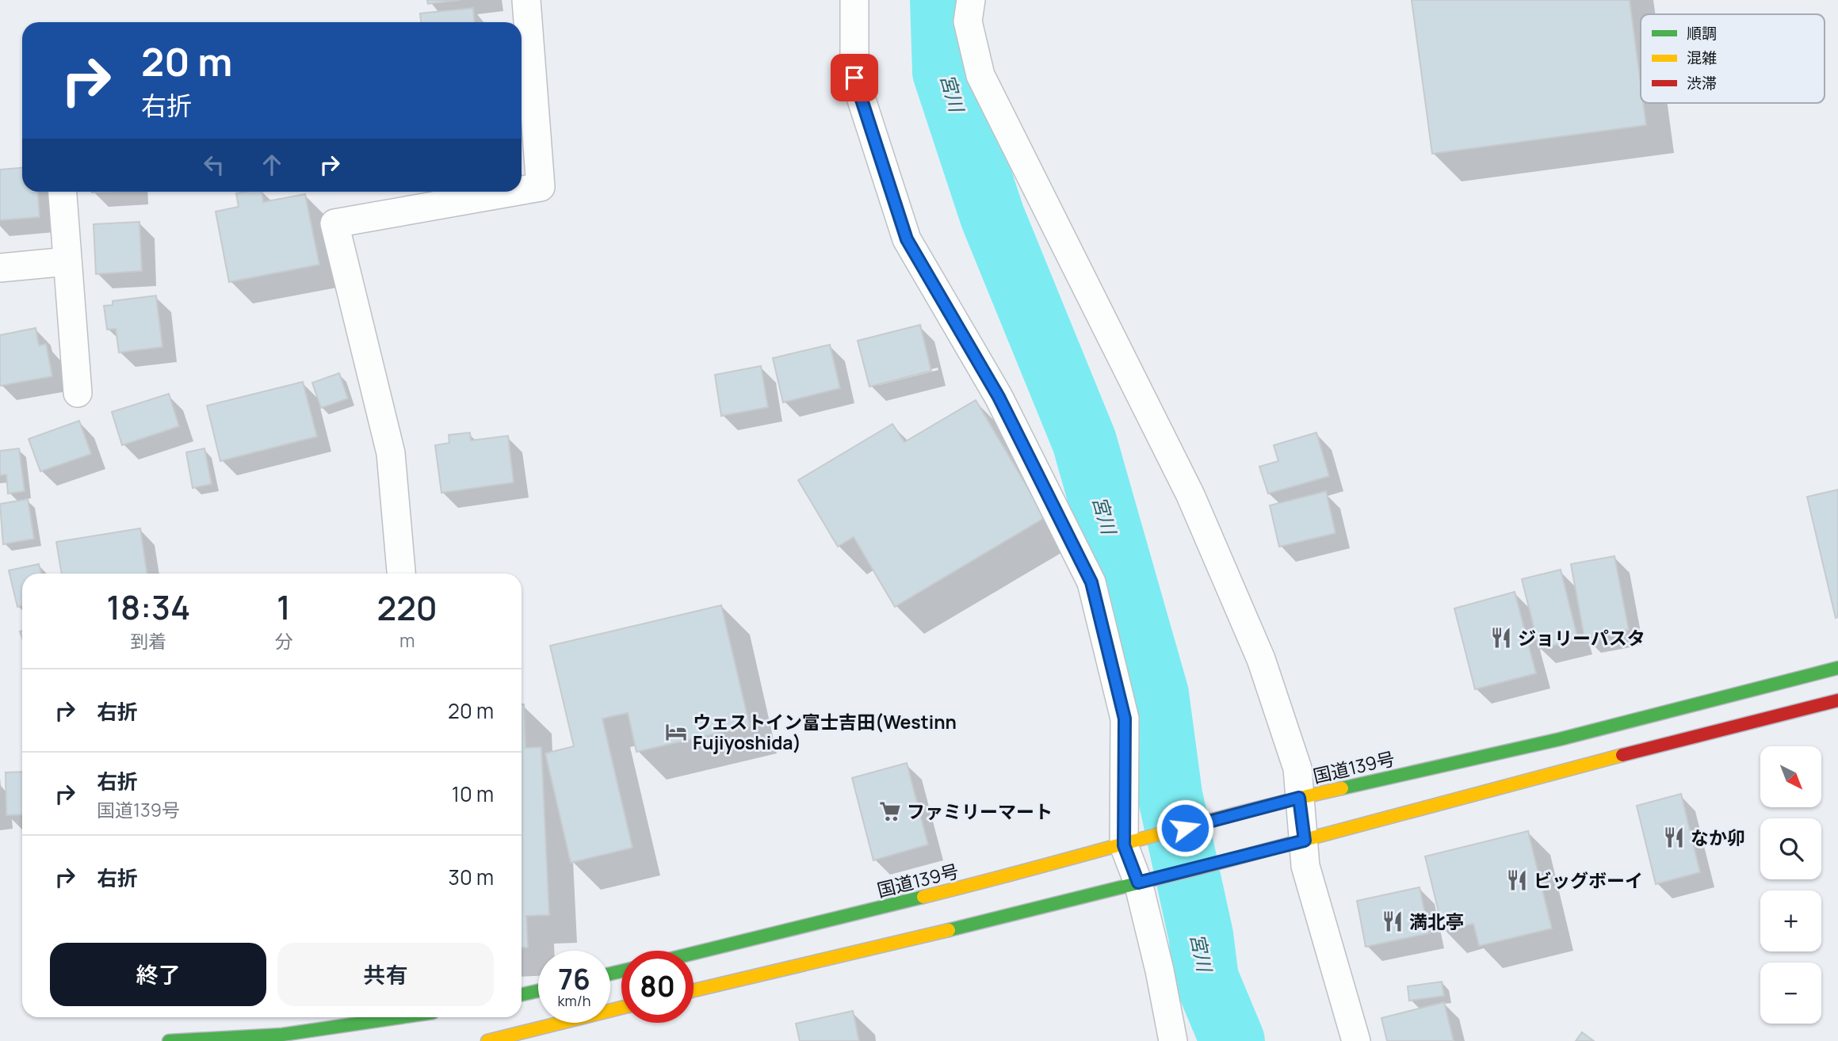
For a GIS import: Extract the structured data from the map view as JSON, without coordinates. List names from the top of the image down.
{
  "streets": {
    "highway": ["国道139号"]
  },
  "water": ["宮川"],
  "places": {
    "restaurant": [
      "ジョリーパスタ",
      "なか卯",
      "ビッグボーイ",
      "満北亭"
    ],
    "hotel": ["ウェストイン富士吉田(Westinn Fujiyoshida)"],
    "supermarket": ["ファミリーマート"]
  },
  "legend": ["順調", "混雑", "渋滞"],
  "north": "bottom right",
  "page": {
    "turn": ["20 m", "右折"],
    "eta": [
      "18:34",
      "到着",
      "1",
      "分",
      "220",
      "m"
    ],
    "list": [
      {
        "name": "右折",
        "value": "20 m"
      },
      {
        "name": "右折",
        "note": "国道139号",
        "value": "10 m"
      },
      {
        "name": "右折",
        "value": "30 m"
      }
    ],
    "map_buttons": ["+", "−"],
    "buttons": ["終了", "共有"],
    "speed": "76 km/h",
    "limit": "80"
  }
}
